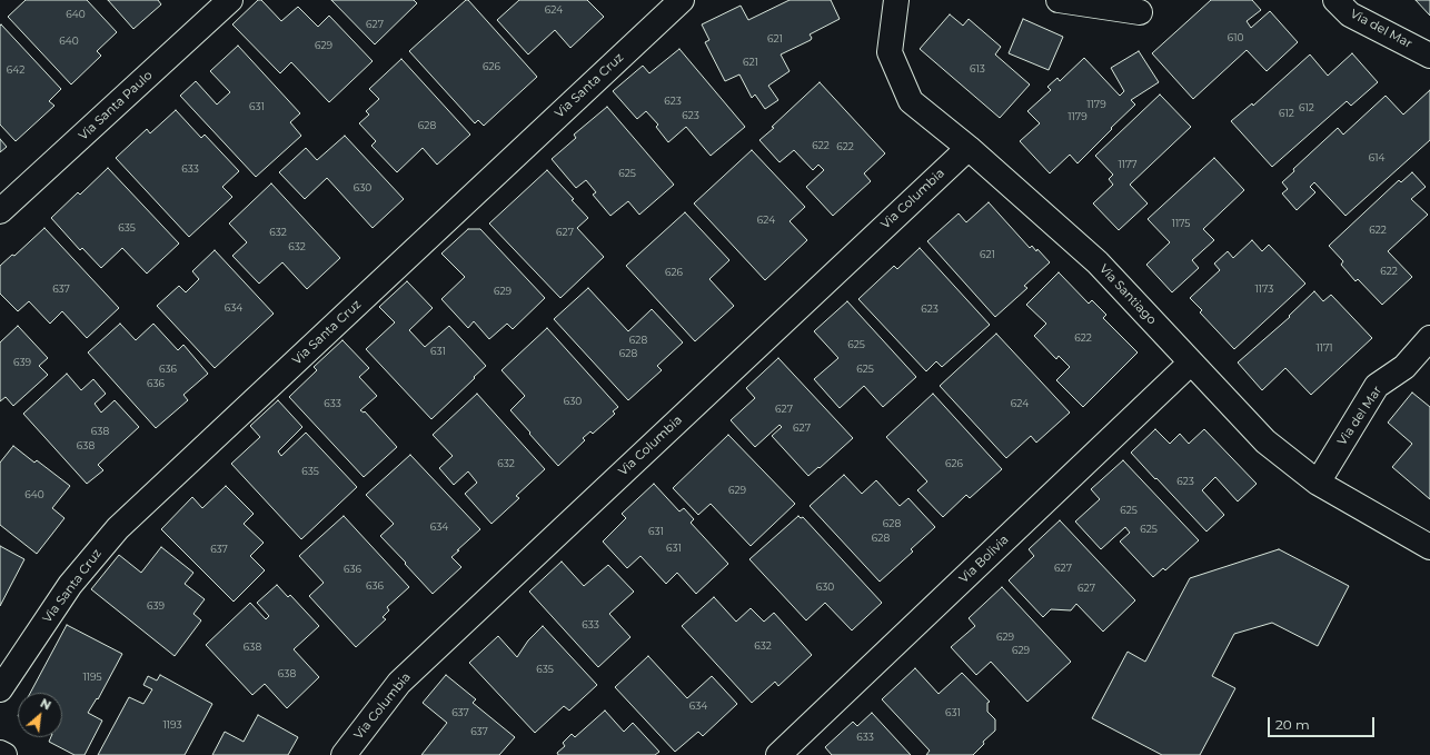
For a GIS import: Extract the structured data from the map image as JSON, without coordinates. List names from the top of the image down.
{
  "streets": {
    "street": [
      "Via del Mar",
      "Via Santa Cruz",
      "Via Santa Paulo",
      "Via Columbia",
      "Via Santiago",
      "Via Bolivia"
    ]
  },
  "crossings": [
    ["Via del Mar", "Via Santiago"],
    ["Via Columbia", "Via Santiago"],
    ["Via Santiago", "Via Bolivia"]
  ],
  "house_numbers": [
    "624",
    "640",
    "627",
    "610",
    "621",
    "640",
    "629",
    "621",
    "626",
    "613",
    "642",
    "623",
    "1179",
    "631",
    "612",
    "612",
    "623",
    "1179",
    "628",
    "622",
    "622",
    "614",
    "1177",
    "633",
    "625",
    "630",
    "624",
    "1175",
    "635",
    "622",
    "632",
    "627",
    "632",
    "621",
    "622",
    "626",
    "637",
    "1173",
    "629",
    "634",
    "623",
    "622",
    "628",
    "625",
    "1171",
    "631",
    "628",
    "639",
    "636",
    "625",
    "636",
    "630",
    "633",
    "624",
    "627",
    "627",
    "638",
    "638",
    "632",
    "626",
    "635",
    "623",
    "629",
    "640",
    "625",
    "628",
    "634",
    "625",
    "631",
    "628",
    "631",
    "637",
    "627",
    "636",
    "636",
    "630",
    "627",
    "639",
    "633",
    "629",
    "632",
    "638",
    "629",
    "635",
    "638",
    "1195",
    "634",
    "637",
    "631",
    "1193",
    "637",
    "633"
  ],
  "scale_bar": "20 m",
  "north": "top right"
}
